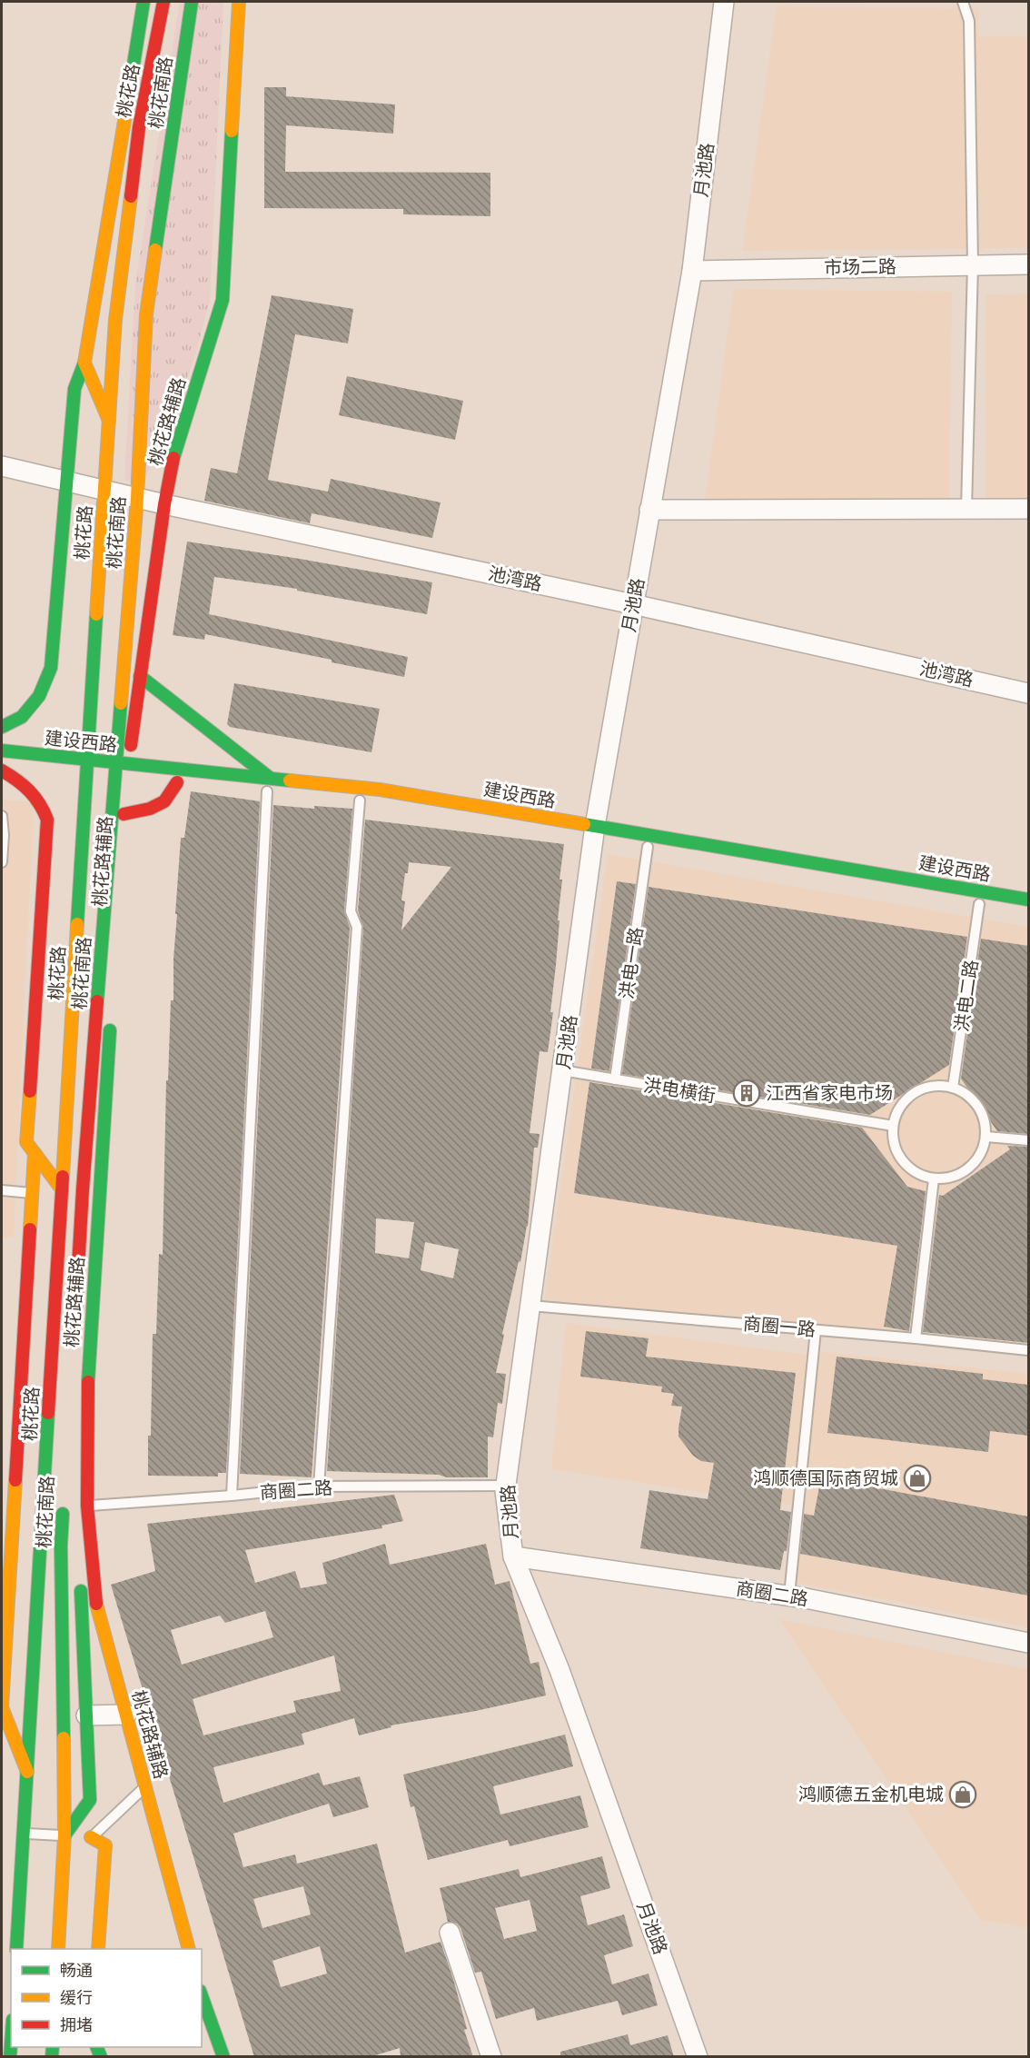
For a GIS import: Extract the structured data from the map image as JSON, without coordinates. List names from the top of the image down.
{
  "streets": {
    "main road": [
      "桃花路",
      "桃花南路",
      "桃花路辅路",
      "建设西路"
    ],
    "street": [
      "月池路",
      "市场二路",
      "池湾路",
      "商圈二路"
    ],
    "lane": [
      "洪电一路",
      "洪电二路",
      "洪电横街",
      "商圈一路"
    ]
  },
  "crossings": [
    ["桃花路", "桃花南路"],
    ["桃花路", "桃花路辅路"],
    ["桃花路", "池湾路"],
    ["桃花路", "建设西路"],
    ["桃花南路", "桃花路辅路"],
    ["桃花南路", "池湾路"],
    ["桃花南路", "建设西路"],
    ["月池路", "市场二路"],
    ["月池路", "池湾路"],
    ["月池路", "建设西路"],
    ["月池路", "洪电横街"],
    ["月池路", "商圈一路"],
    ["月池路", "商圈二路"],
    ["桃花路辅路", "池湾路"],
    ["桃花路辅路", "建设西路"],
    ["桃花路辅路", "商圈二路"],
    ["建设西路", "洪电一路"],
    ["建设西路", "洪电二路"],
    ["洪电一路", "洪电横街"],
    ["洪电二路", "洪电横街"]
  ],
  "places": {
    "building": ["江西省家电市场"],
    "shop": ["鸿顺德国际商贸城", "鸿顺德五金机电城"]
  },
  "legend": ["畅通", "缓行", "拥堵"]
}
